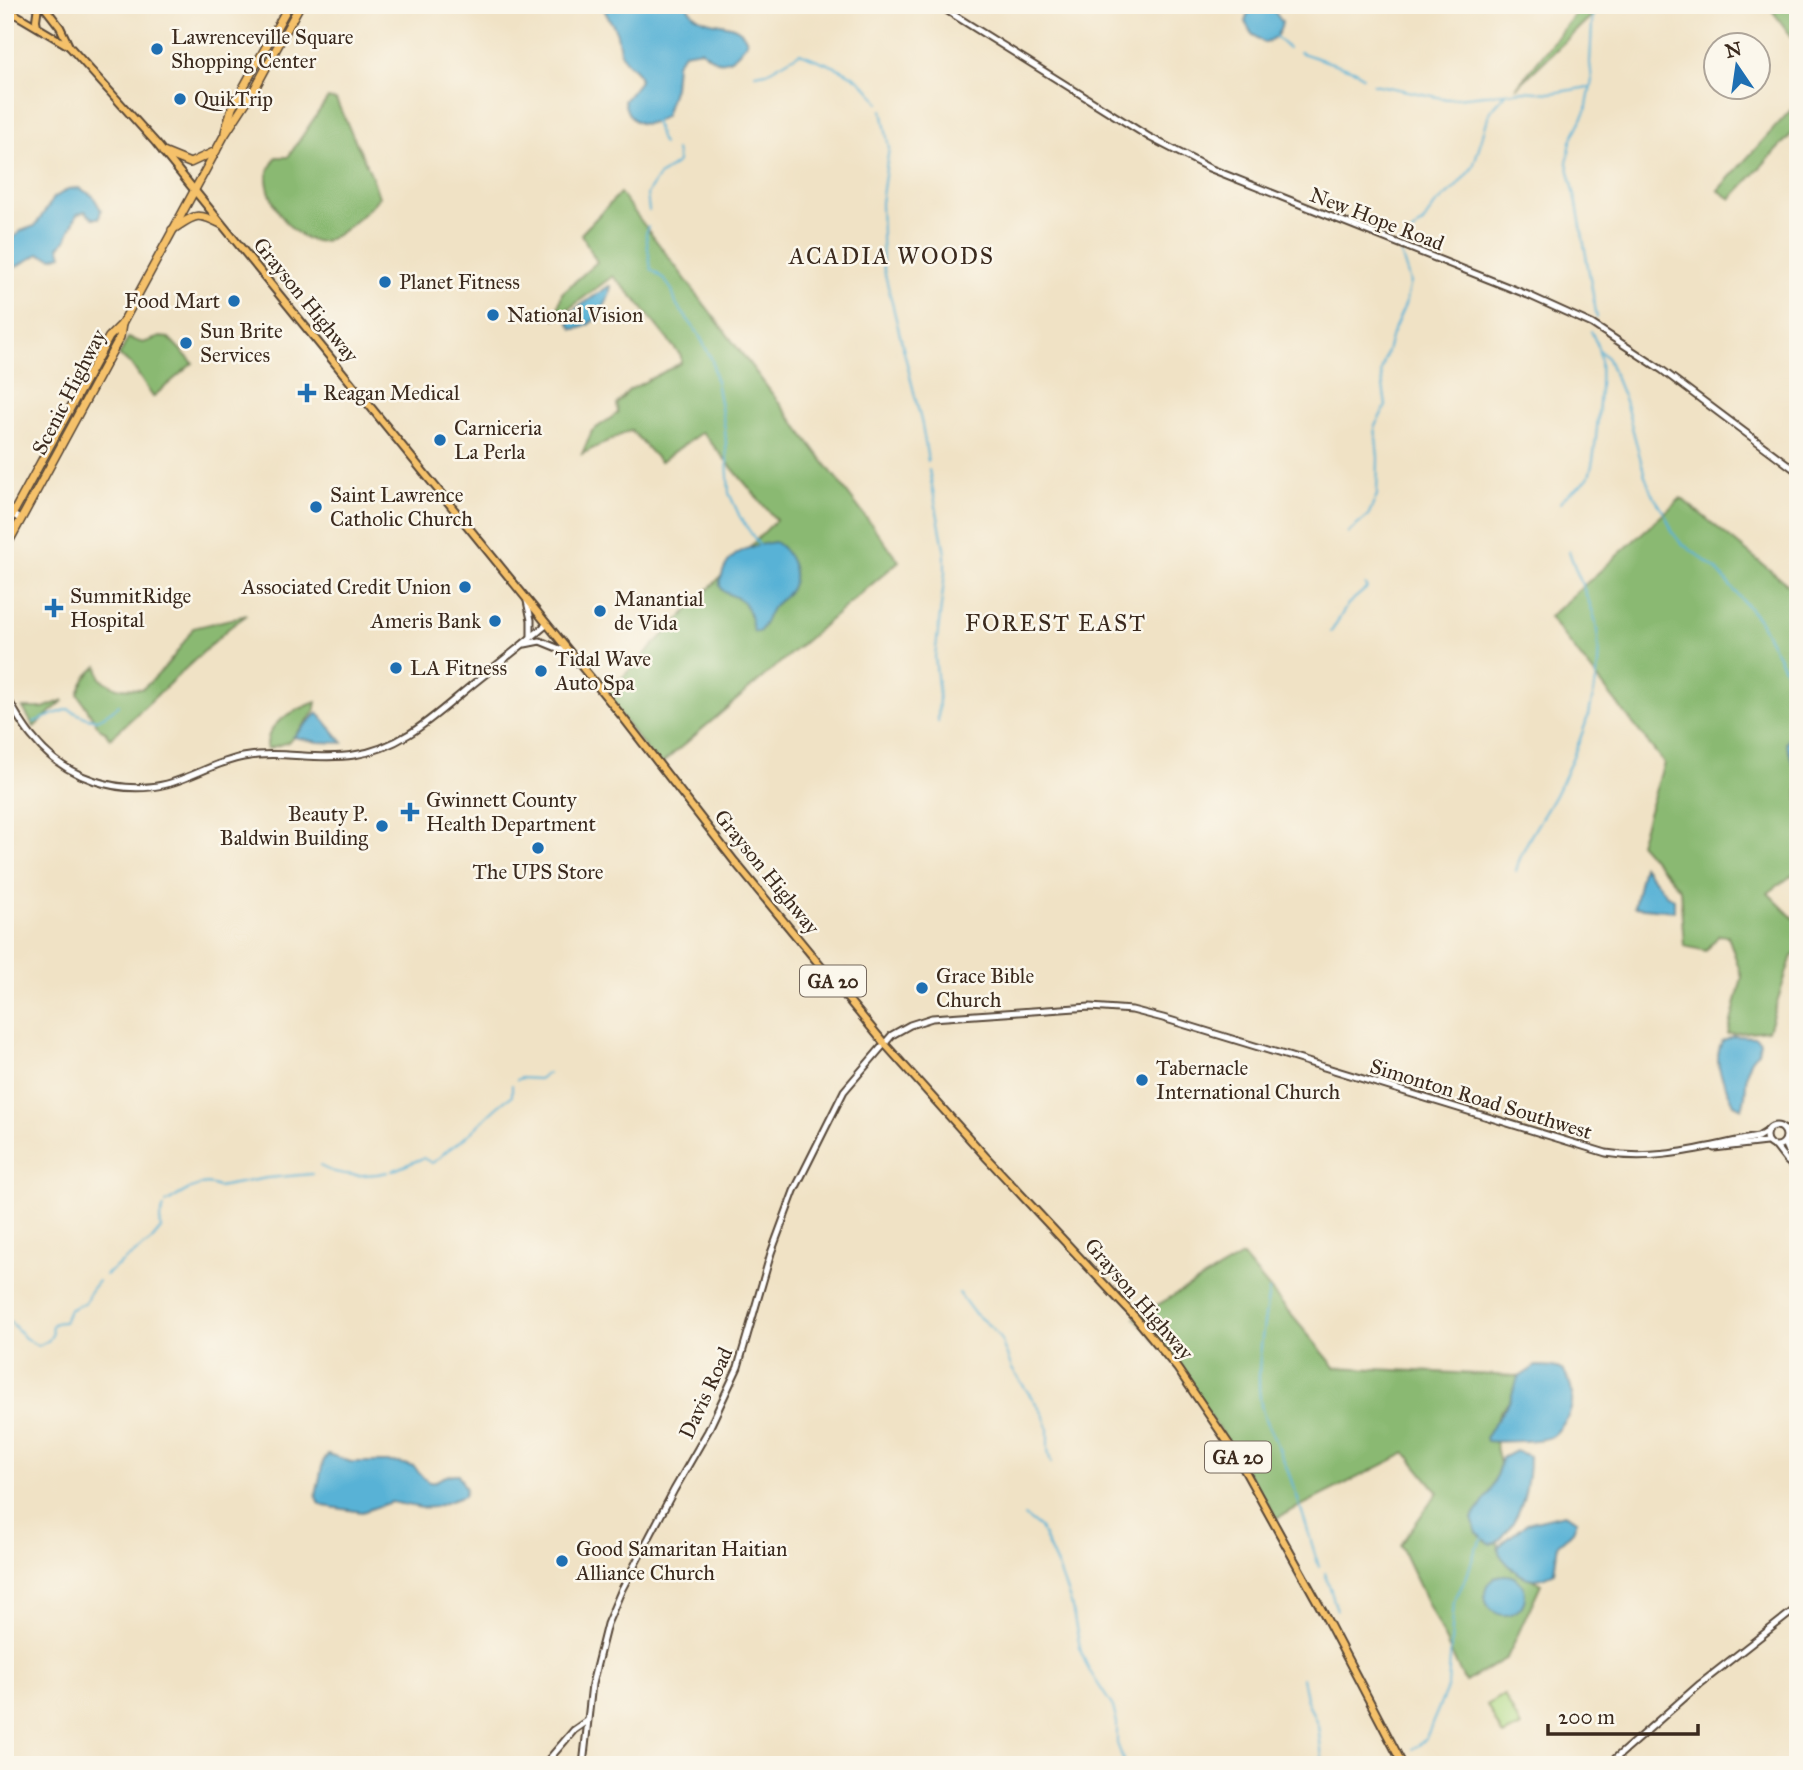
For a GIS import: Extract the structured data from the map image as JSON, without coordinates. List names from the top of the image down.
{
  "streets": {
    "highway": ["Scenic Highway"],
    "main road": ["Grayson Highway", "GA 20"],
    "street": ["New Hope Road", "Simonton Road Southwest", "Davis Road"]
  },
  "crossings": [
    ["Grayson Highway", "Scenic Highway"],
    ["Grayson Highway", "Simonton Road Southwest"],
    ["Grayson Highway", "Davis Road"],
    ["Simonton Road Southwest", "Davis Road"]
  ],
  "districts": ["ACADIA WOODS", "FOREST EAST"],
  "places": {
    "other": [
      "Lawrenceville Square Shopping Center",
      "QuikTrip",
      "Planet Fitness",
      "Food Mart",
      "National Vision",
      "Sun Brite Services",
      "Carniceria La Perla",
      "Saint Lawrence Catholic Church",
      "Associated Credit Union",
      "Manantial de Vida",
      "Ameris Bank",
      "LA Fitness",
      "Tidal Wave Auto Spa",
      "Beauty P. Baldwin Building",
      "The UPS Store",
      "Grace Bible Church",
      "Tabernacle International Church",
      "Good Samaritan Haitian Alliance Church"
    ],
    "health": ["Reagan Medical", "SummitRidge Hospital", "Gwinnett County Health Department"]
  },
  "scale_bar": "200 m",
  "north": "top"
}
